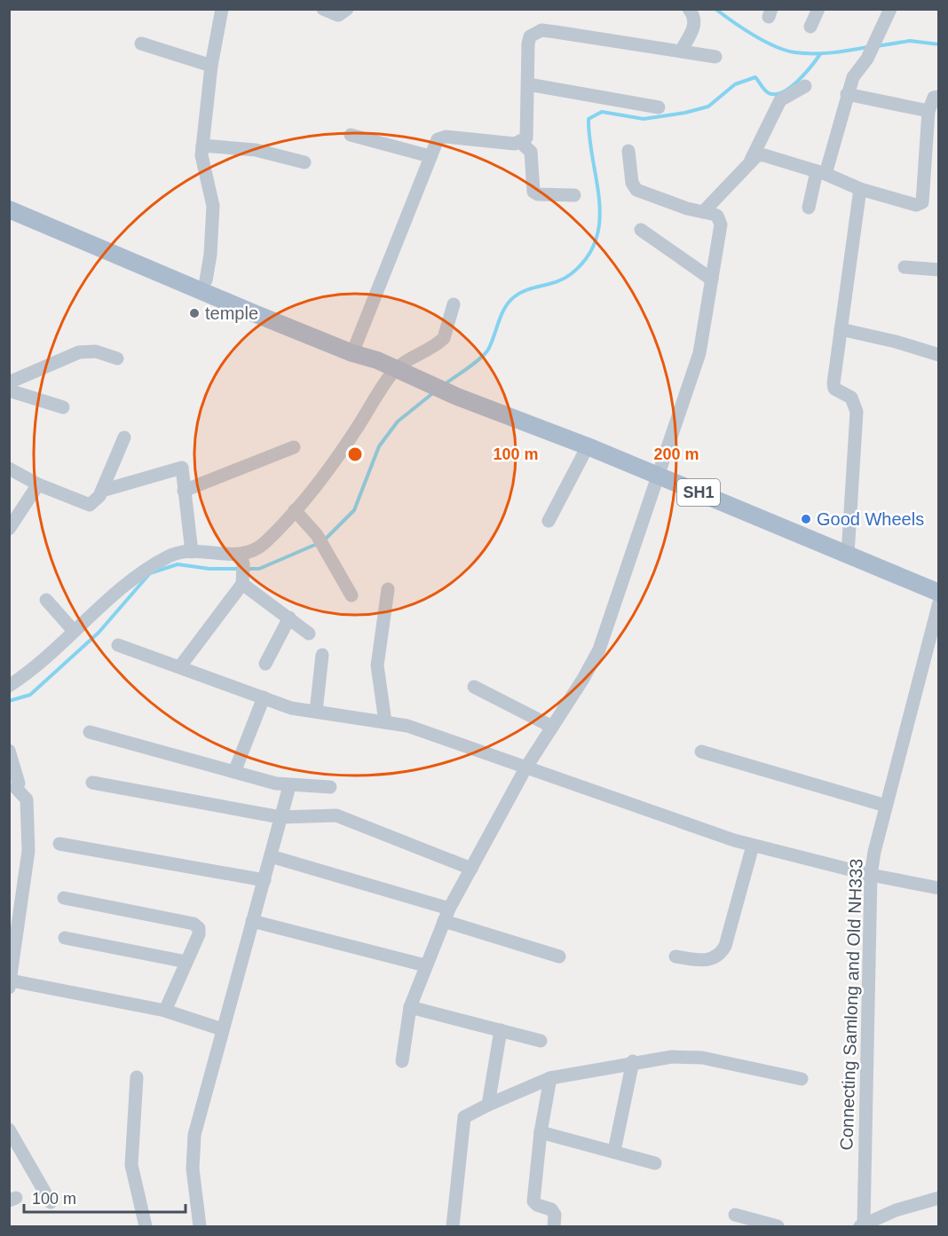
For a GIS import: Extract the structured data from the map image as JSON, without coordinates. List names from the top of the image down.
{
  "streets": {
    "main road": ["SH1"],
    "street": ["Connecting Samlong and Old NH333"]
  },
  "places": ["temple", "Good Wheels"],
  "scale_bar": "100 m",
  "rings": ["100 m", "200 m"]
}
